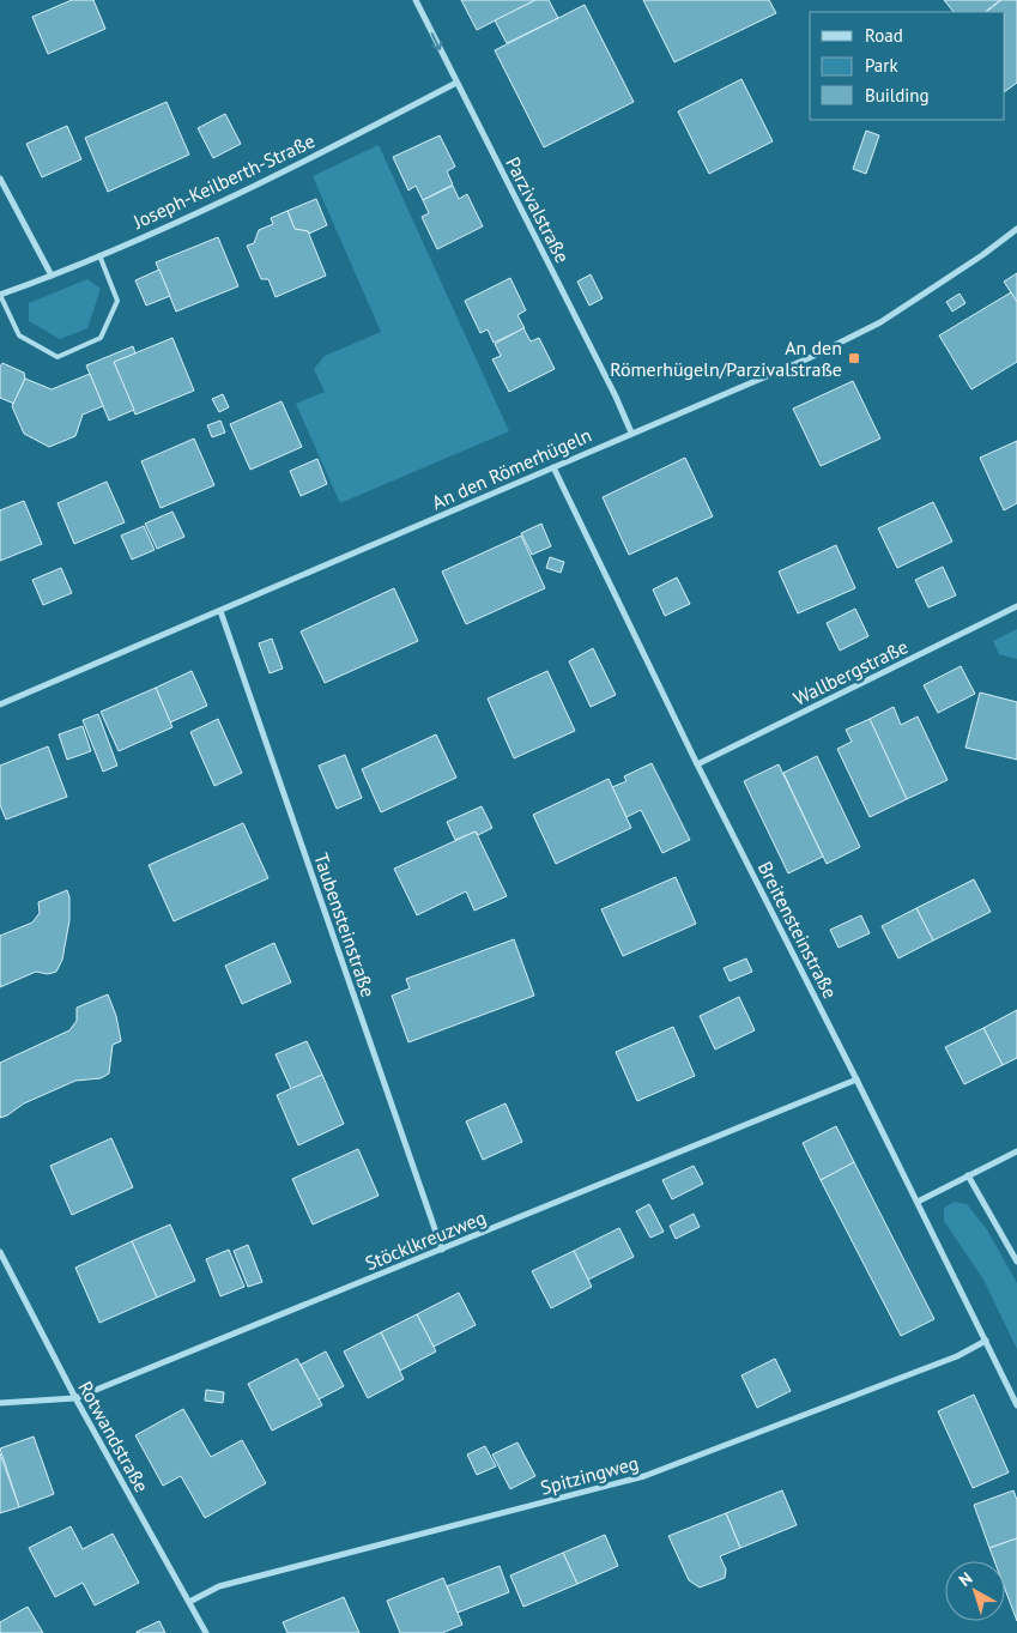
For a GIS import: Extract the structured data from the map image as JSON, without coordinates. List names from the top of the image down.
{
  "streets": {
    "street": [
      "Joseph-Keilberth-Straße",
      "Parzivalstraße",
      "An den Römerhügeln",
      "Wallbergstraße",
      "Taubensteinstraße",
      "Breitensteinstraße",
      "Stöcklkreuzweg",
      "Rotwandstraße",
      "Spitzingweg"
    ]
  },
  "crossings": [
    ["Joseph-Keilberth-Straße", "Parzivalstraße"],
    ["Parzivalstraße", "An den Römerhügeln"],
    ["An den Römerhügeln", "Taubensteinstraße"],
    ["An den Römerhügeln", "Breitensteinstraße"],
    ["Wallbergstraße", "Breitensteinstraße"],
    ["Taubensteinstraße", "Stöcklkreuzweg"],
    ["Breitensteinstraße", "Stöcklkreuzweg"],
    ["Breitensteinstraße", "Spitzingweg"],
    ["Stöcklkreuzweg", "Rotwandstraße"],
    ["Rotwandstraße", "Spitzingweg"]
  ],
  "places": {
    "transit": ["An den Römerhügeln/Parzivalstraße"]
  },
  "legend": ["Road", "Park", "Building"],
  "north": "top left"
}
